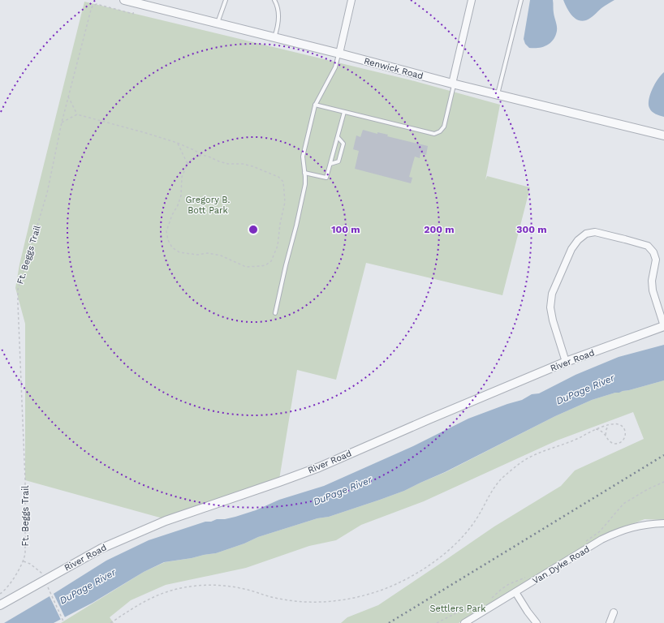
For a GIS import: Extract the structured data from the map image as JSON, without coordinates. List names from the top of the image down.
{
  "streets": {
    "street": ["Renwick Road", "River Road", "Van Dyke Road"],
    "path": ["Ft. Beggs Trail"]
  },
  "crossings": [
    ["Renwick Road", "Ft. Beggs Trail"]
  ],
  "water": ["DuPage River"],
  "parks": ["Gregory B. Bott Park", "Settlers Park"],
  "rings": ["100 m", "200 m", "300 m"]
}
